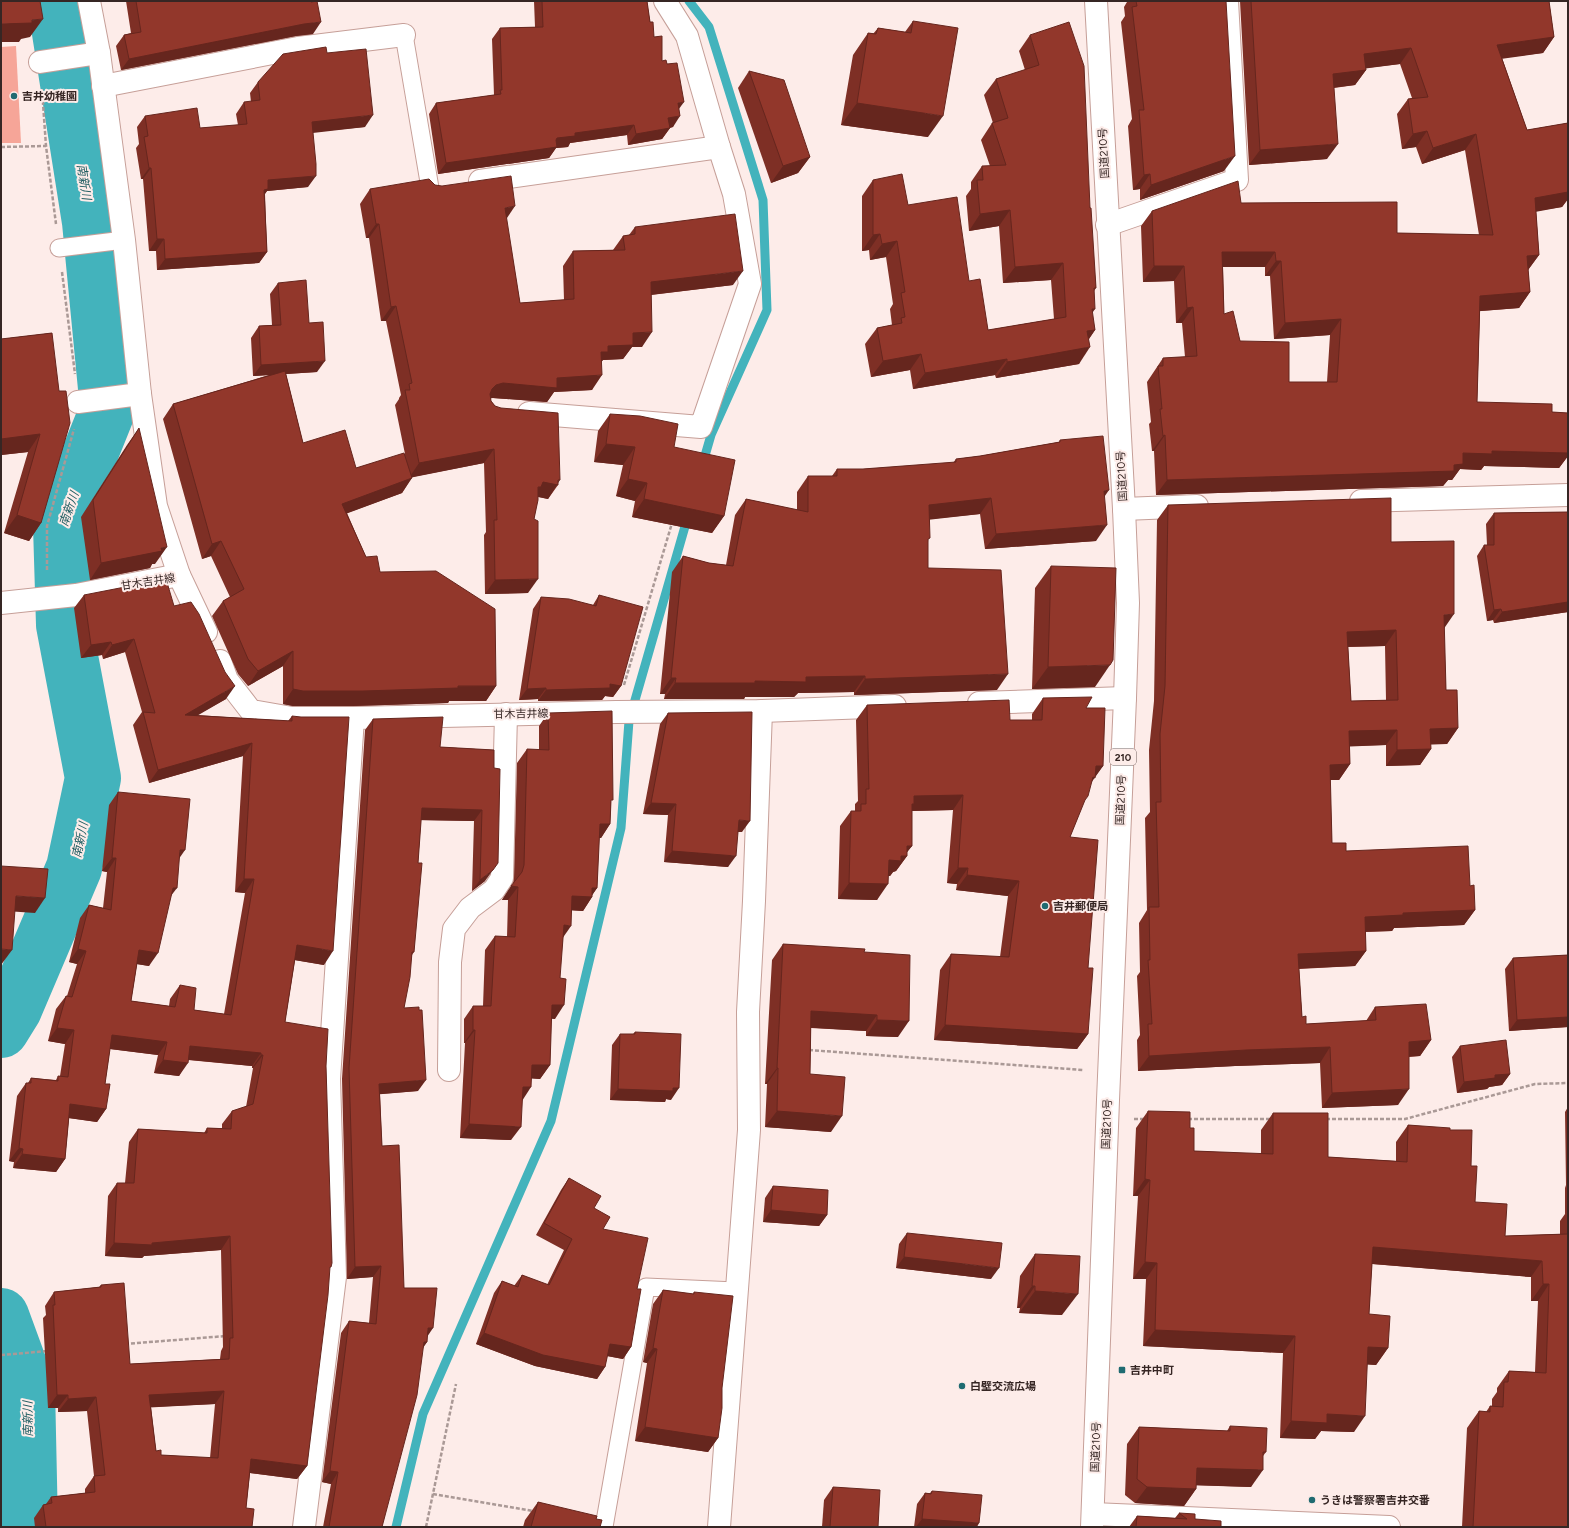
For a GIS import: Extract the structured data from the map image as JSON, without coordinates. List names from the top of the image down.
{
  "streets": {
    "main road": ["国道210号", "甘木吉井線", "210"]
  },
  "water": ["南新川"],
  "places": {
    "other": [
      "吉井幼稚園",
      "吉井郵便局",
      "白壁交流広場",
      "うきは警察署吉井交番"
    ],
    "transit": ["吉井中町"]
  }
}
